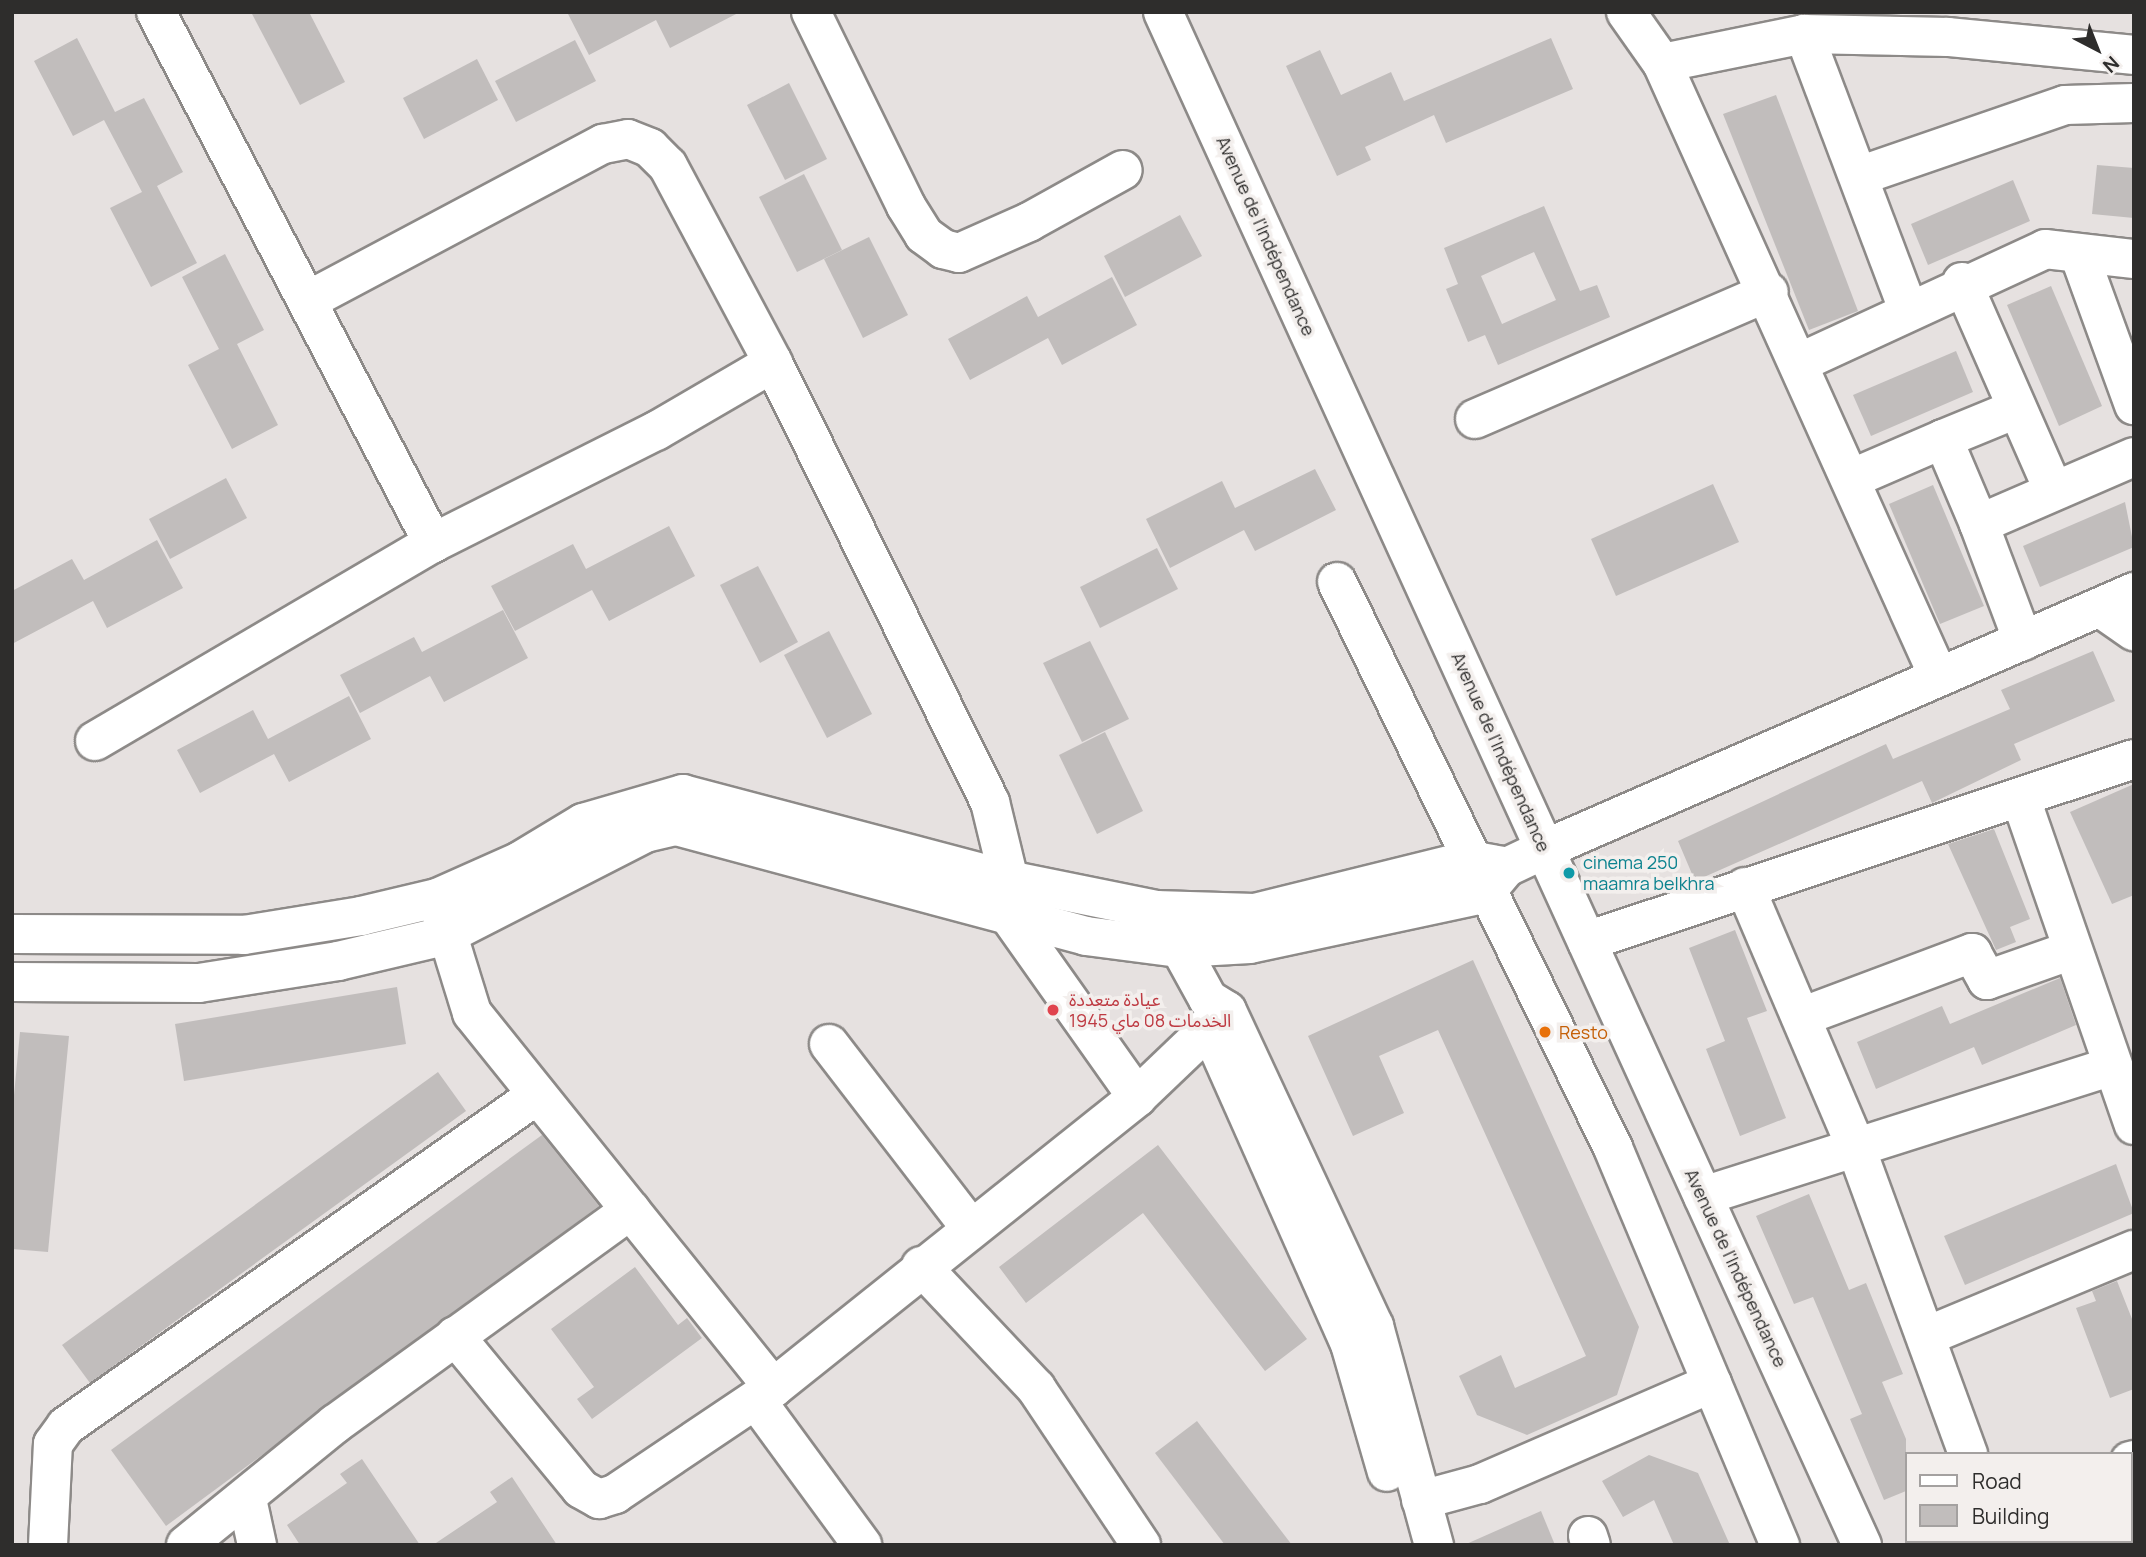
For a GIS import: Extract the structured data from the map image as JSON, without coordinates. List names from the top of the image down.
{
  "streets": {
    "street": ["Avenue de l'Indépendance"]
  },
  "places": ["cinema 250 maamra belkhra", "عيادة متعددة الخدمات 08 ماي 1945", "Resto"],
  "legend": ["Road", "Building"],
  "north": "bottom right"
}
